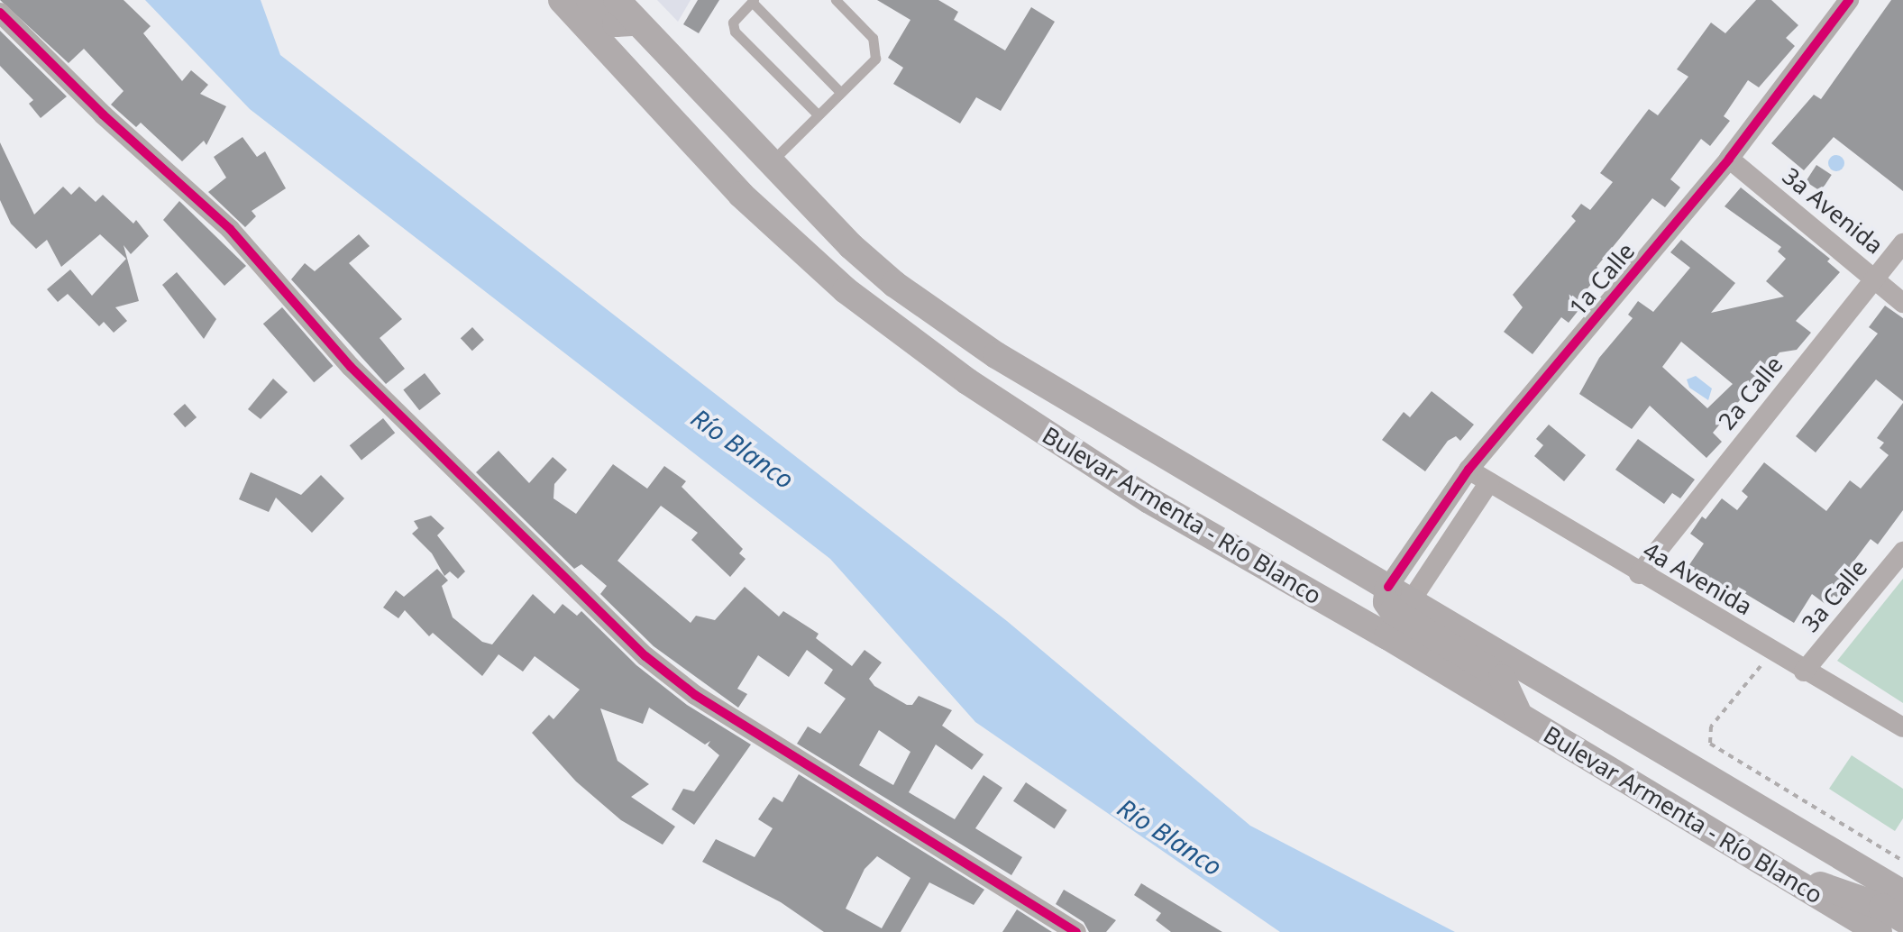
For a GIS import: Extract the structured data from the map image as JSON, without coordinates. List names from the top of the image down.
{
  "streets": {
    "main road": ["Bulevar Armenta - Río Blanco"],
    "street": [
      "3a Avenida",
      "1a Calle",
      "2a Calle",
      "4a Avenida",
      "3a Calle"
    ]
  },
  "crossings": [
    ["3a Avenida", "1a Calle"],
    ["3a Avenida", "2a Calle"],
    ["1a Calle", "Bulevar Armenta - Río Blanco"],
    ["1a Calle", "4a Avenida"],
    ["2a Calle", "4a Avenida"],
    ["4a Avenida", "3a Calle"]
  ],
  "water": ["Río Blanco"]
}
